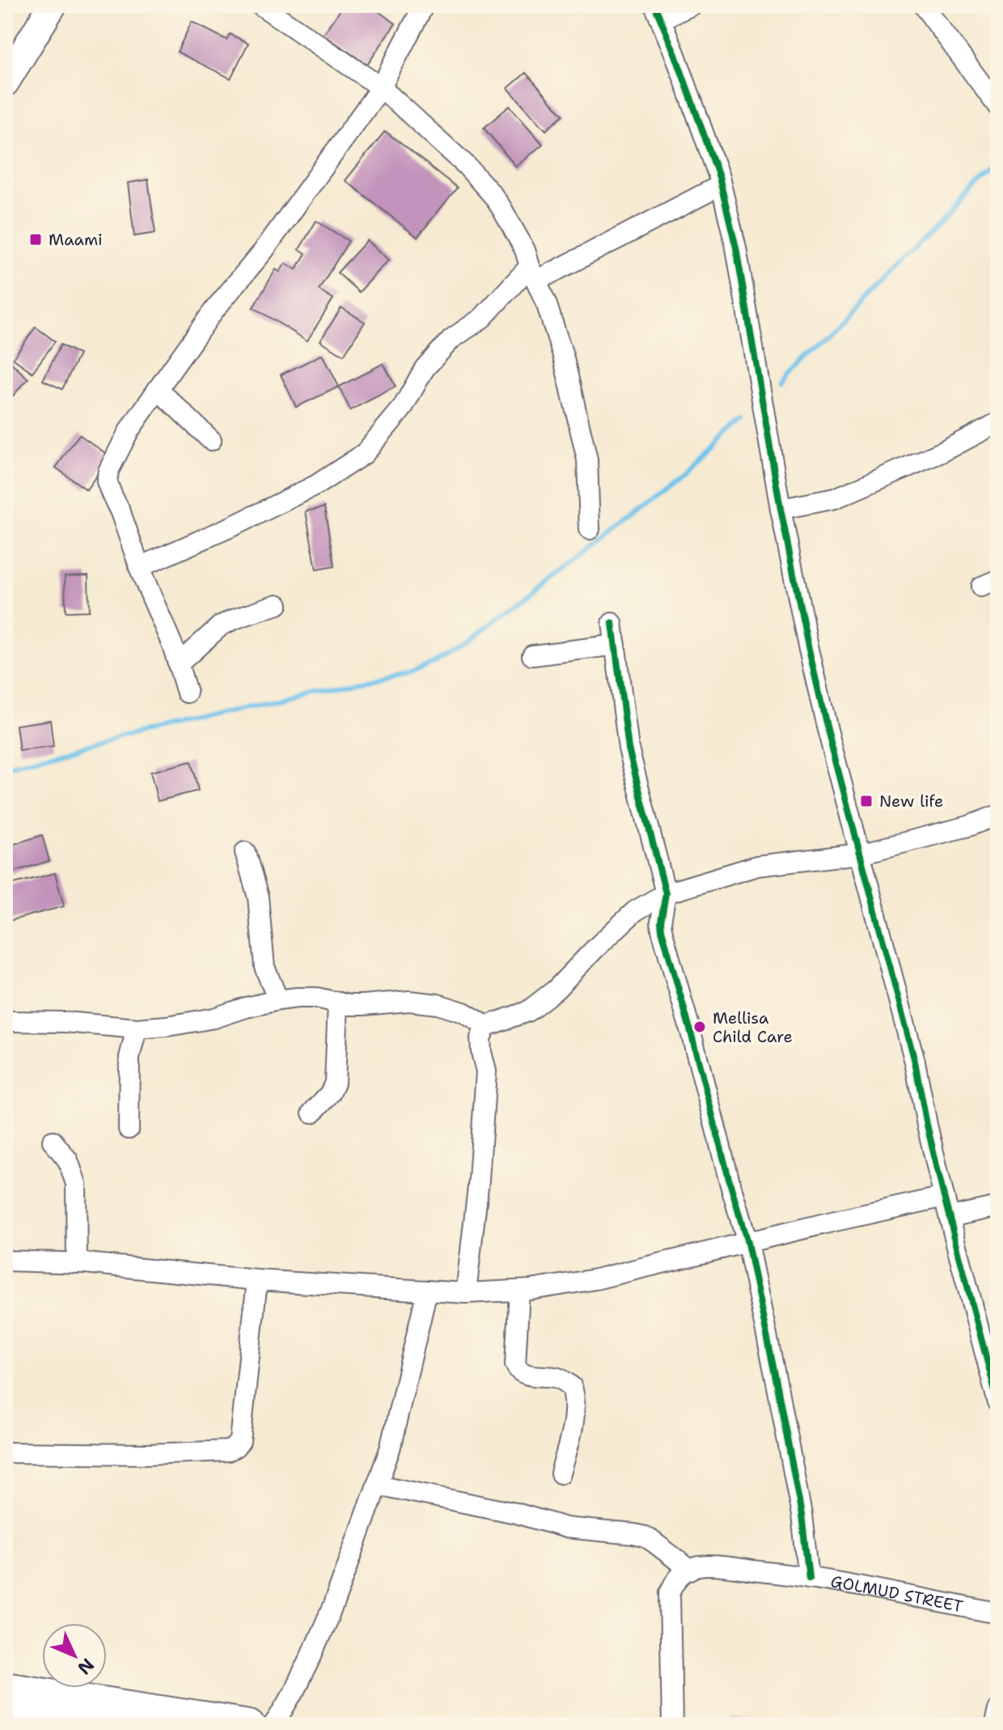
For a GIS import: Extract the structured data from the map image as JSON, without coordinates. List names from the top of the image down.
{
  "streets": {
    "street": ["GOLMUD STREET"]
  },
  "places": {
    "transit": ["Maami", "New life"],
    "other": ["Mellisa Child Care"]
  },
  "north": "bottom right"
}
